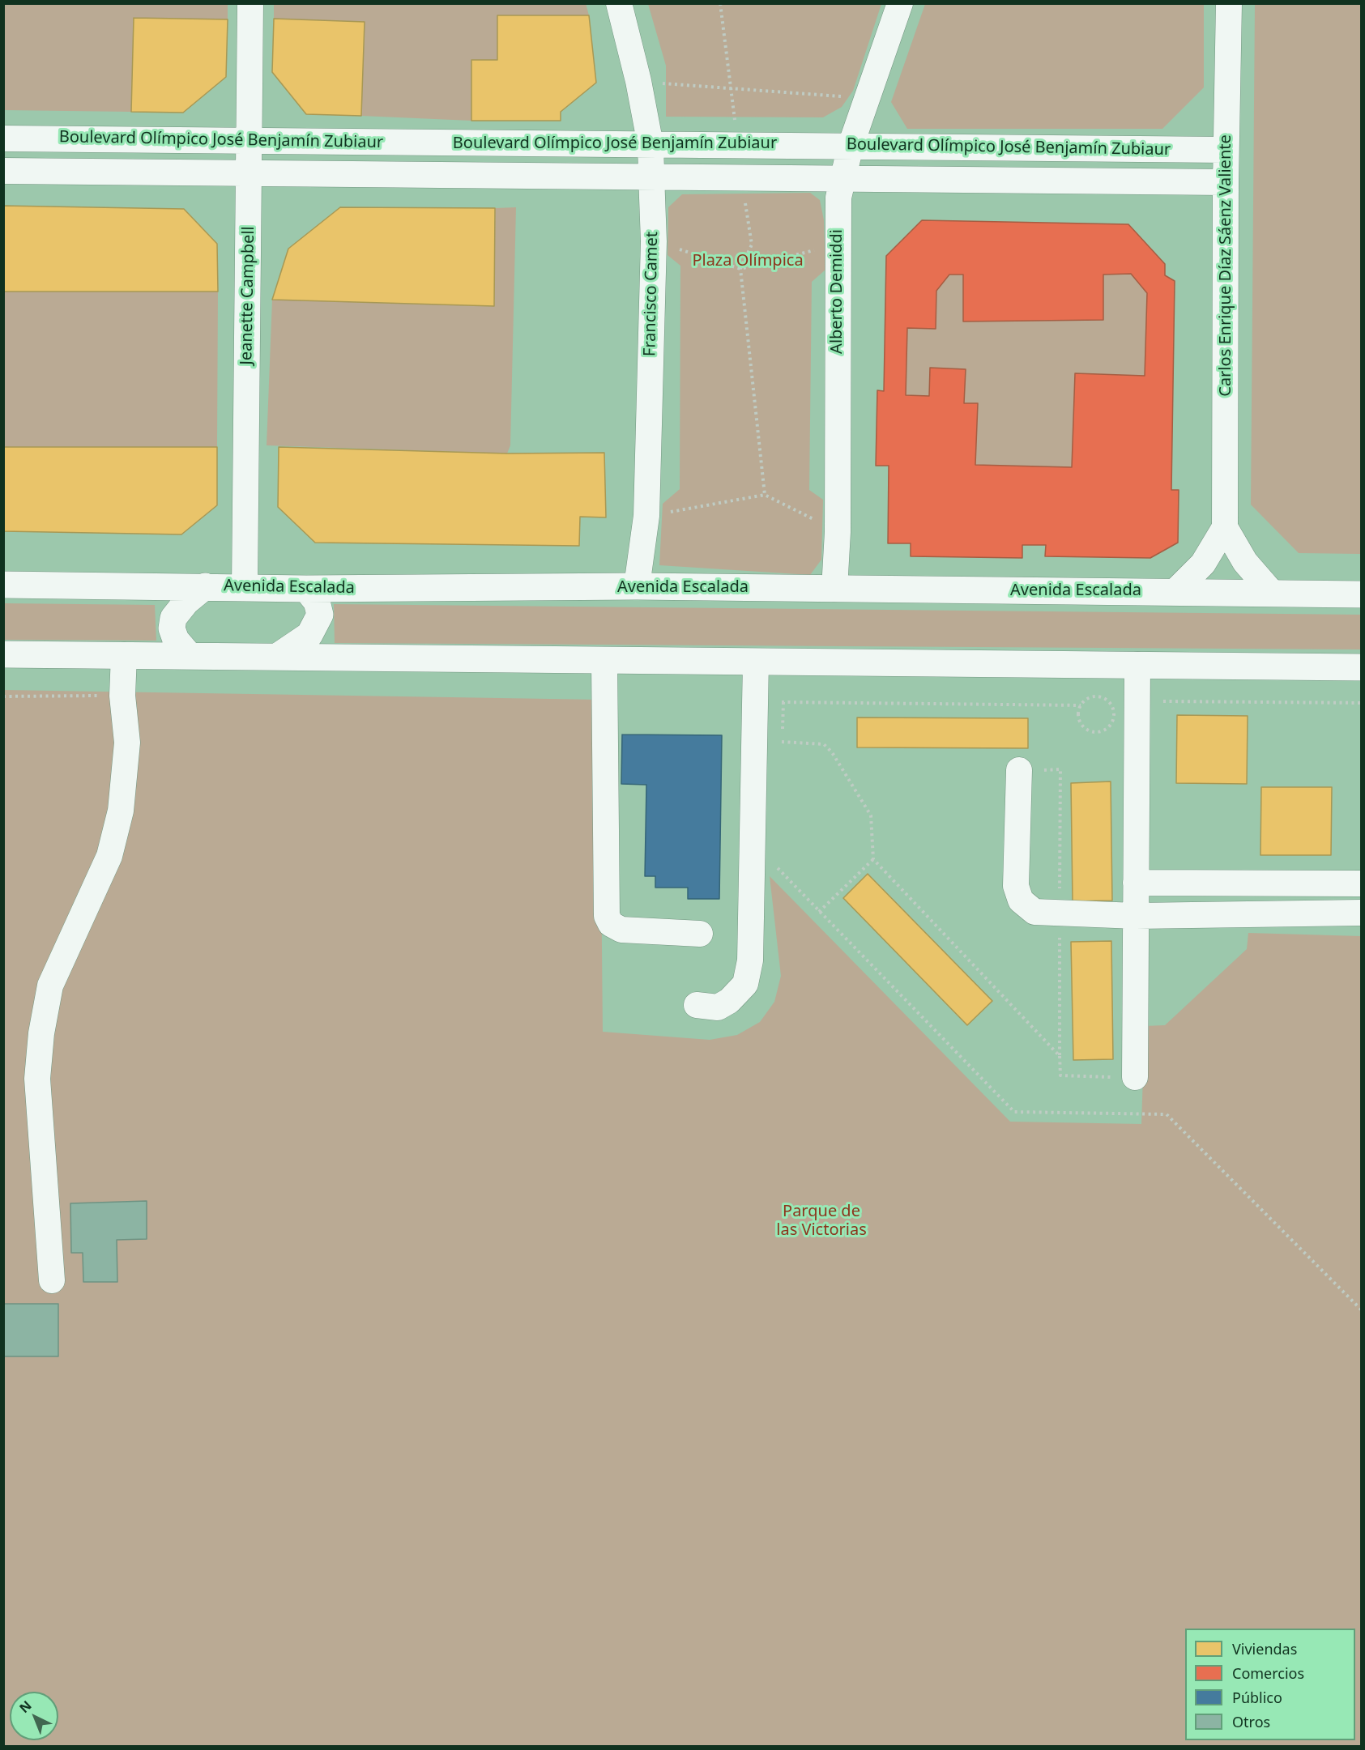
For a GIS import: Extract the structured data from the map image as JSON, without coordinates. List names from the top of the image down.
{
  "streets": {
    "main road": ["Avenida Escalada"],
    "street": [
      "Boulevard Olímpico José Benjamín Zubiaur",
      "Carlos Enrique Díaz Sáenz Valiente",
      "Alberto Demiddi",
      "Francisco Camet",
      "Jeanette Campbell"
    ]
  },
  "crossings": [
    ["Boulevard Olímpico José Benjamín Zubiaur", "Carlos Enrique Díaz Sáenz Valiente"],
    ["Boulevard Olímpico José Benjamín Zubiaur", "Alberto Demiddi"],
    ["Boulevard Olímpico José Benjamín Zubiaur", "Francisco Camet"],
    ["Boulevard Olímpico José Benjamín Zubiaur", "Jeanette Campbell"],
    ["Alberto Demiddi", "Avenida Escalada"],
    ["Francisco Camet", "Avenida Escalada"],
    ["Jeanette Campbell", "Avenida Escalada"]
  ],
  "parks": ["Plaza Olímpica", "Parque de las Victorias"],
  "legend": [
    "Viviendas",
    "Comercios",
    "Público",
    "Otros"
  ],
  "north": "top left"
}
